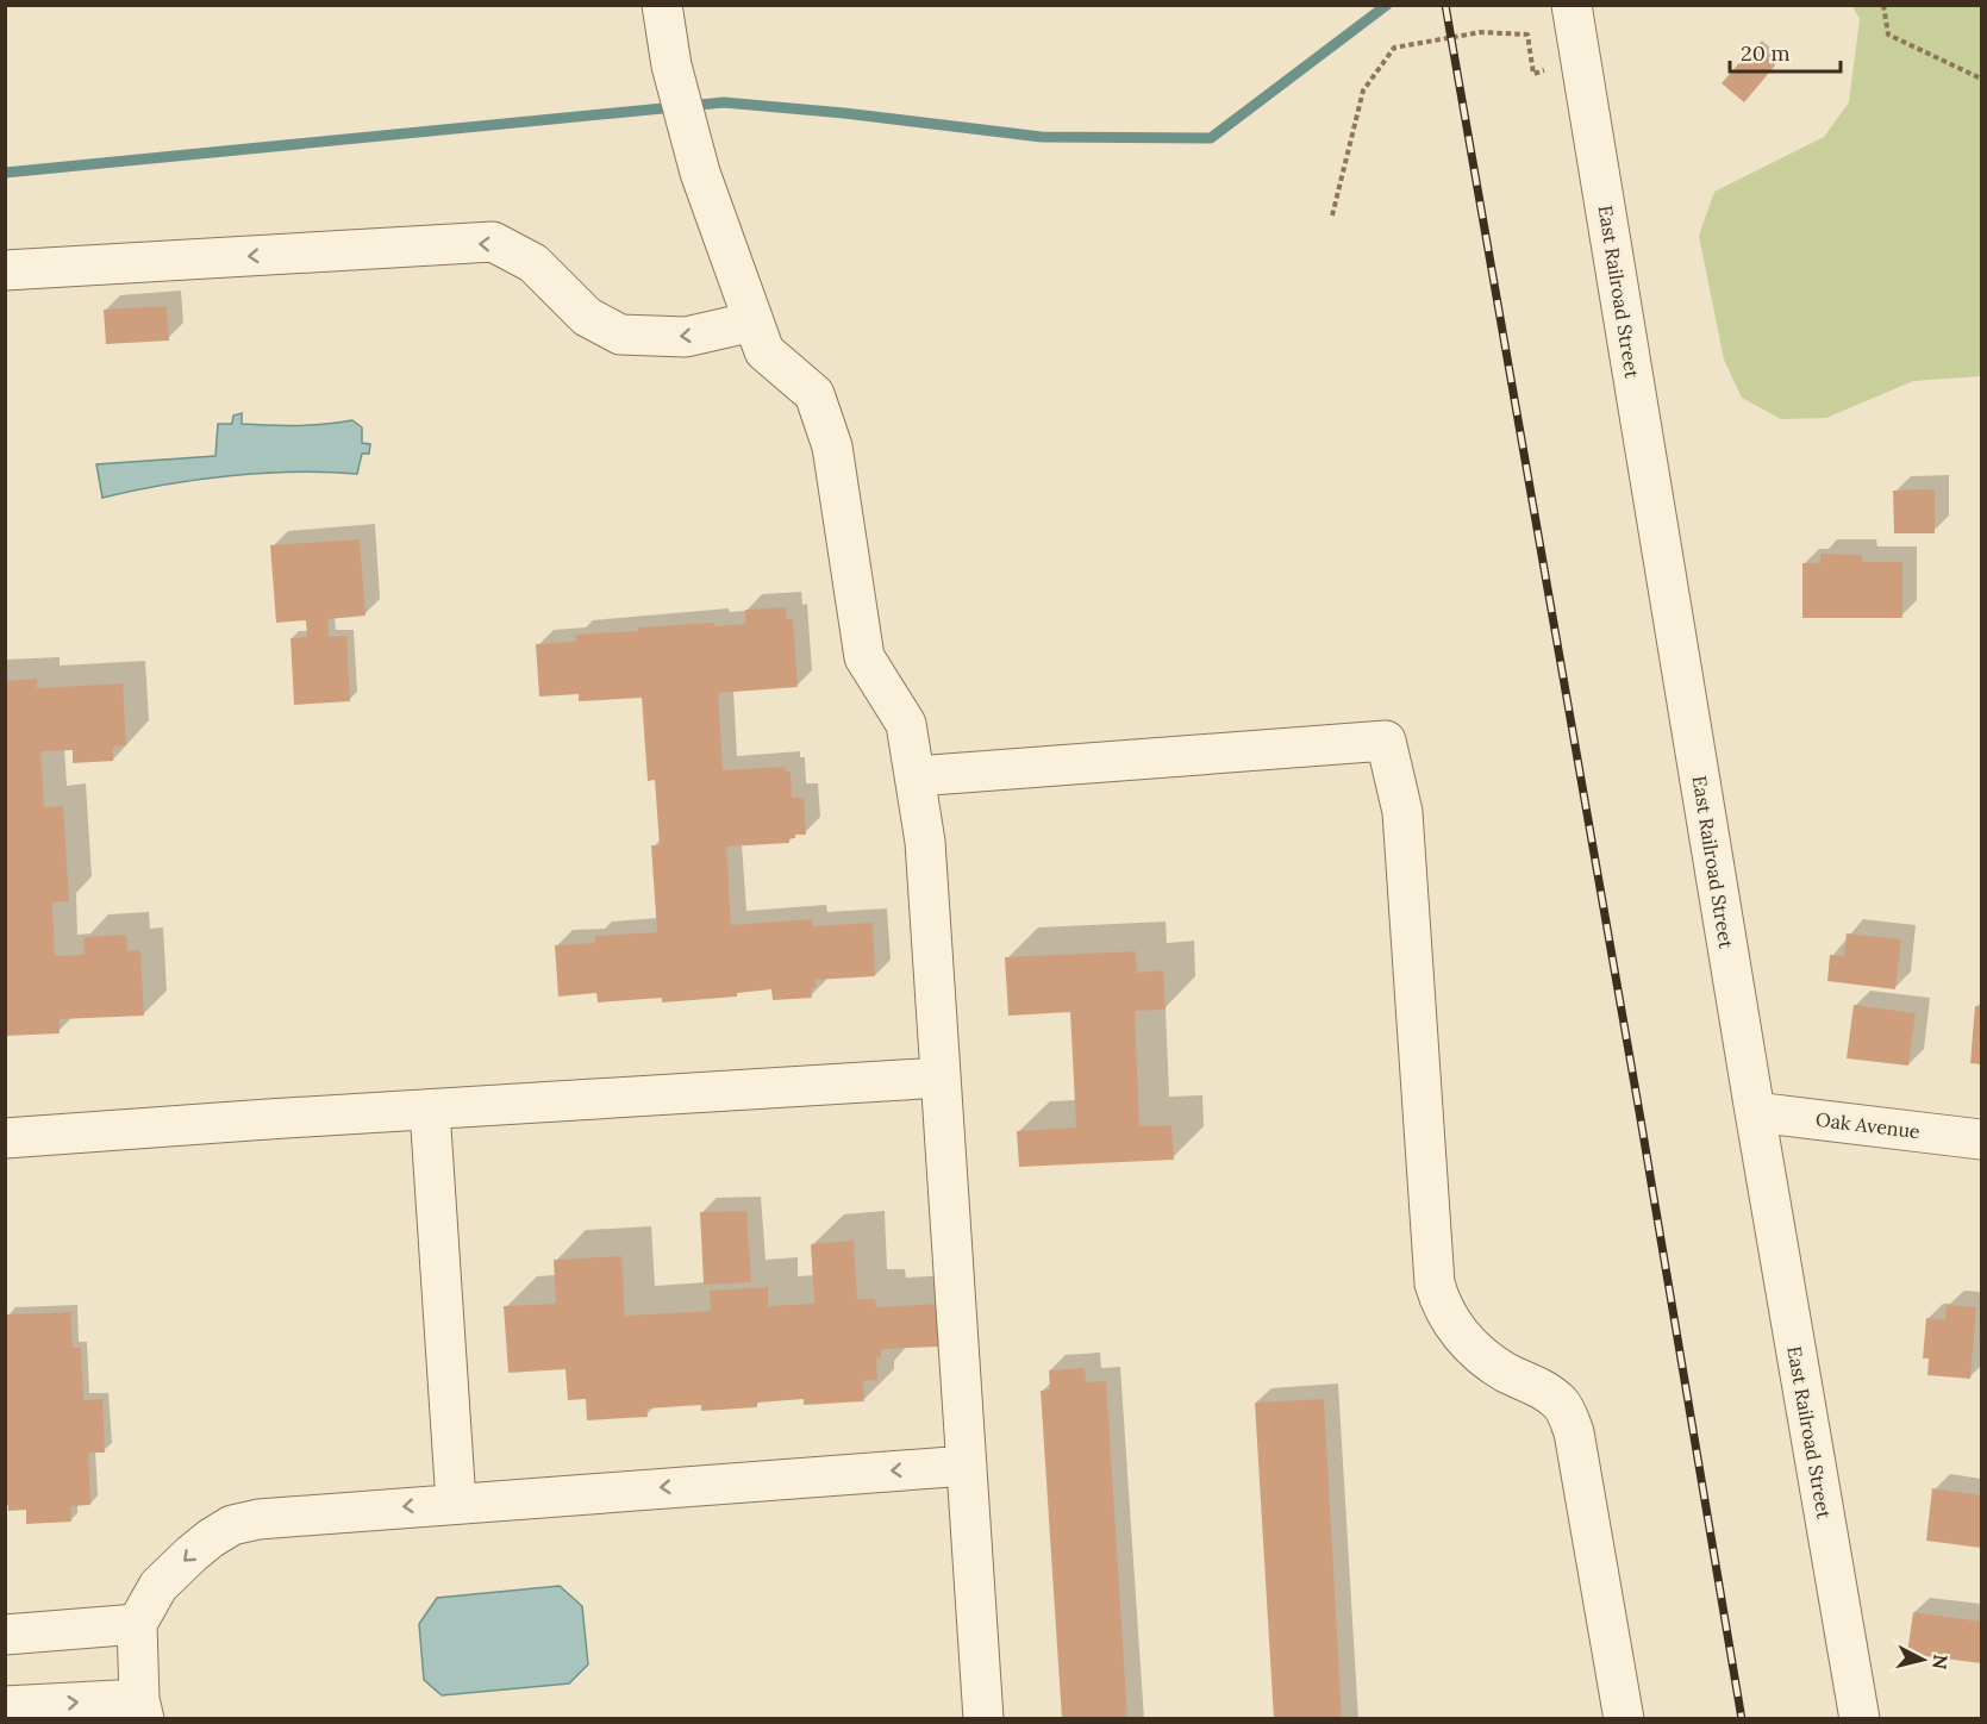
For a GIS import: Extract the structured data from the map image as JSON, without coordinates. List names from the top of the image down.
{
  "streets": {
    "street": ["East Railroad Street", "Oak Avenue"]
  },
  "crossings": [
    ["East Railroad Street", "Oak Avenue"]
  ],
  "scale_bar": "20 m",
  "north": "right"
}
